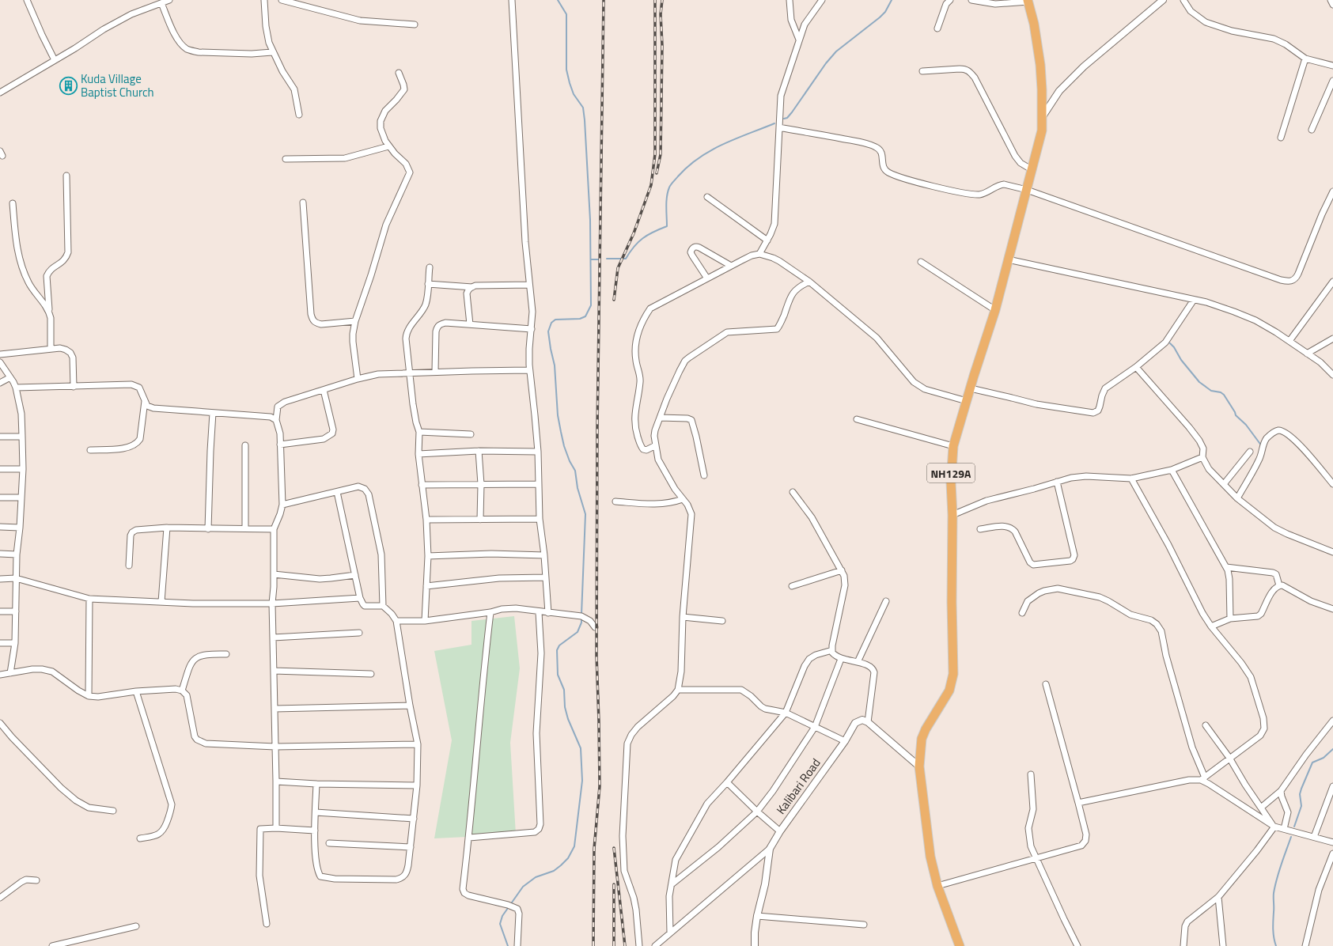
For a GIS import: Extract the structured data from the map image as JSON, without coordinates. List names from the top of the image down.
{
  "streets": {
    "highway": ["NH129A"],
    "street": ["Kalibari Road"]
  },
  "places": {
    "building": ["Kuda Village Baptist Church"]
  }
}
